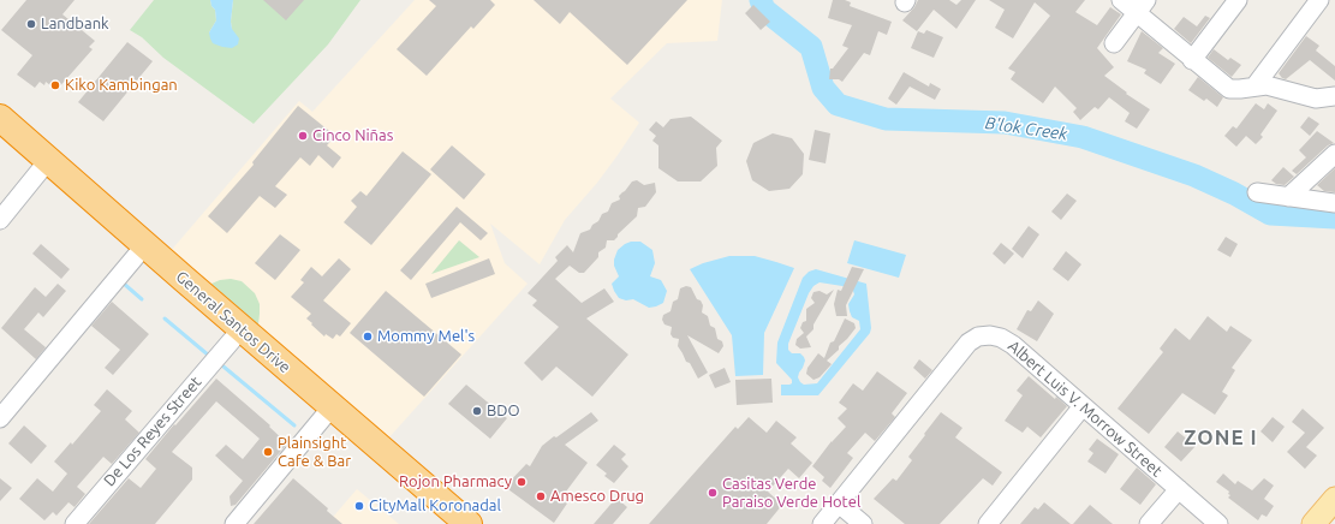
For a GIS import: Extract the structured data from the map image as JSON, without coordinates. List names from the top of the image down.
{
  "streets": {
    "highway": ["General Santos Drive"],
    "street": ["Albert Luis V. Morrow Street", "De Los Reyes Street"]
  },
  "crossings": [
    ["General Santos Drive", "De Los Reyes Street"]
  ],
  "districts": ["ZONE I"],
  "water": ["B'lok Creek"],
  "places": [
    "Landbank",
    "Kiko Kambingan",
    "Cinco Niñas",
    "Mommy Mel's",
    "BDO",
    "Plainsight Cafe & Bar",
    "Rojon Pharmacy",
    "Casitas Verde Paraiso Verde Hotel",
    "Amesco Drug",
    "CityMall Koronadal"
  ]
}
